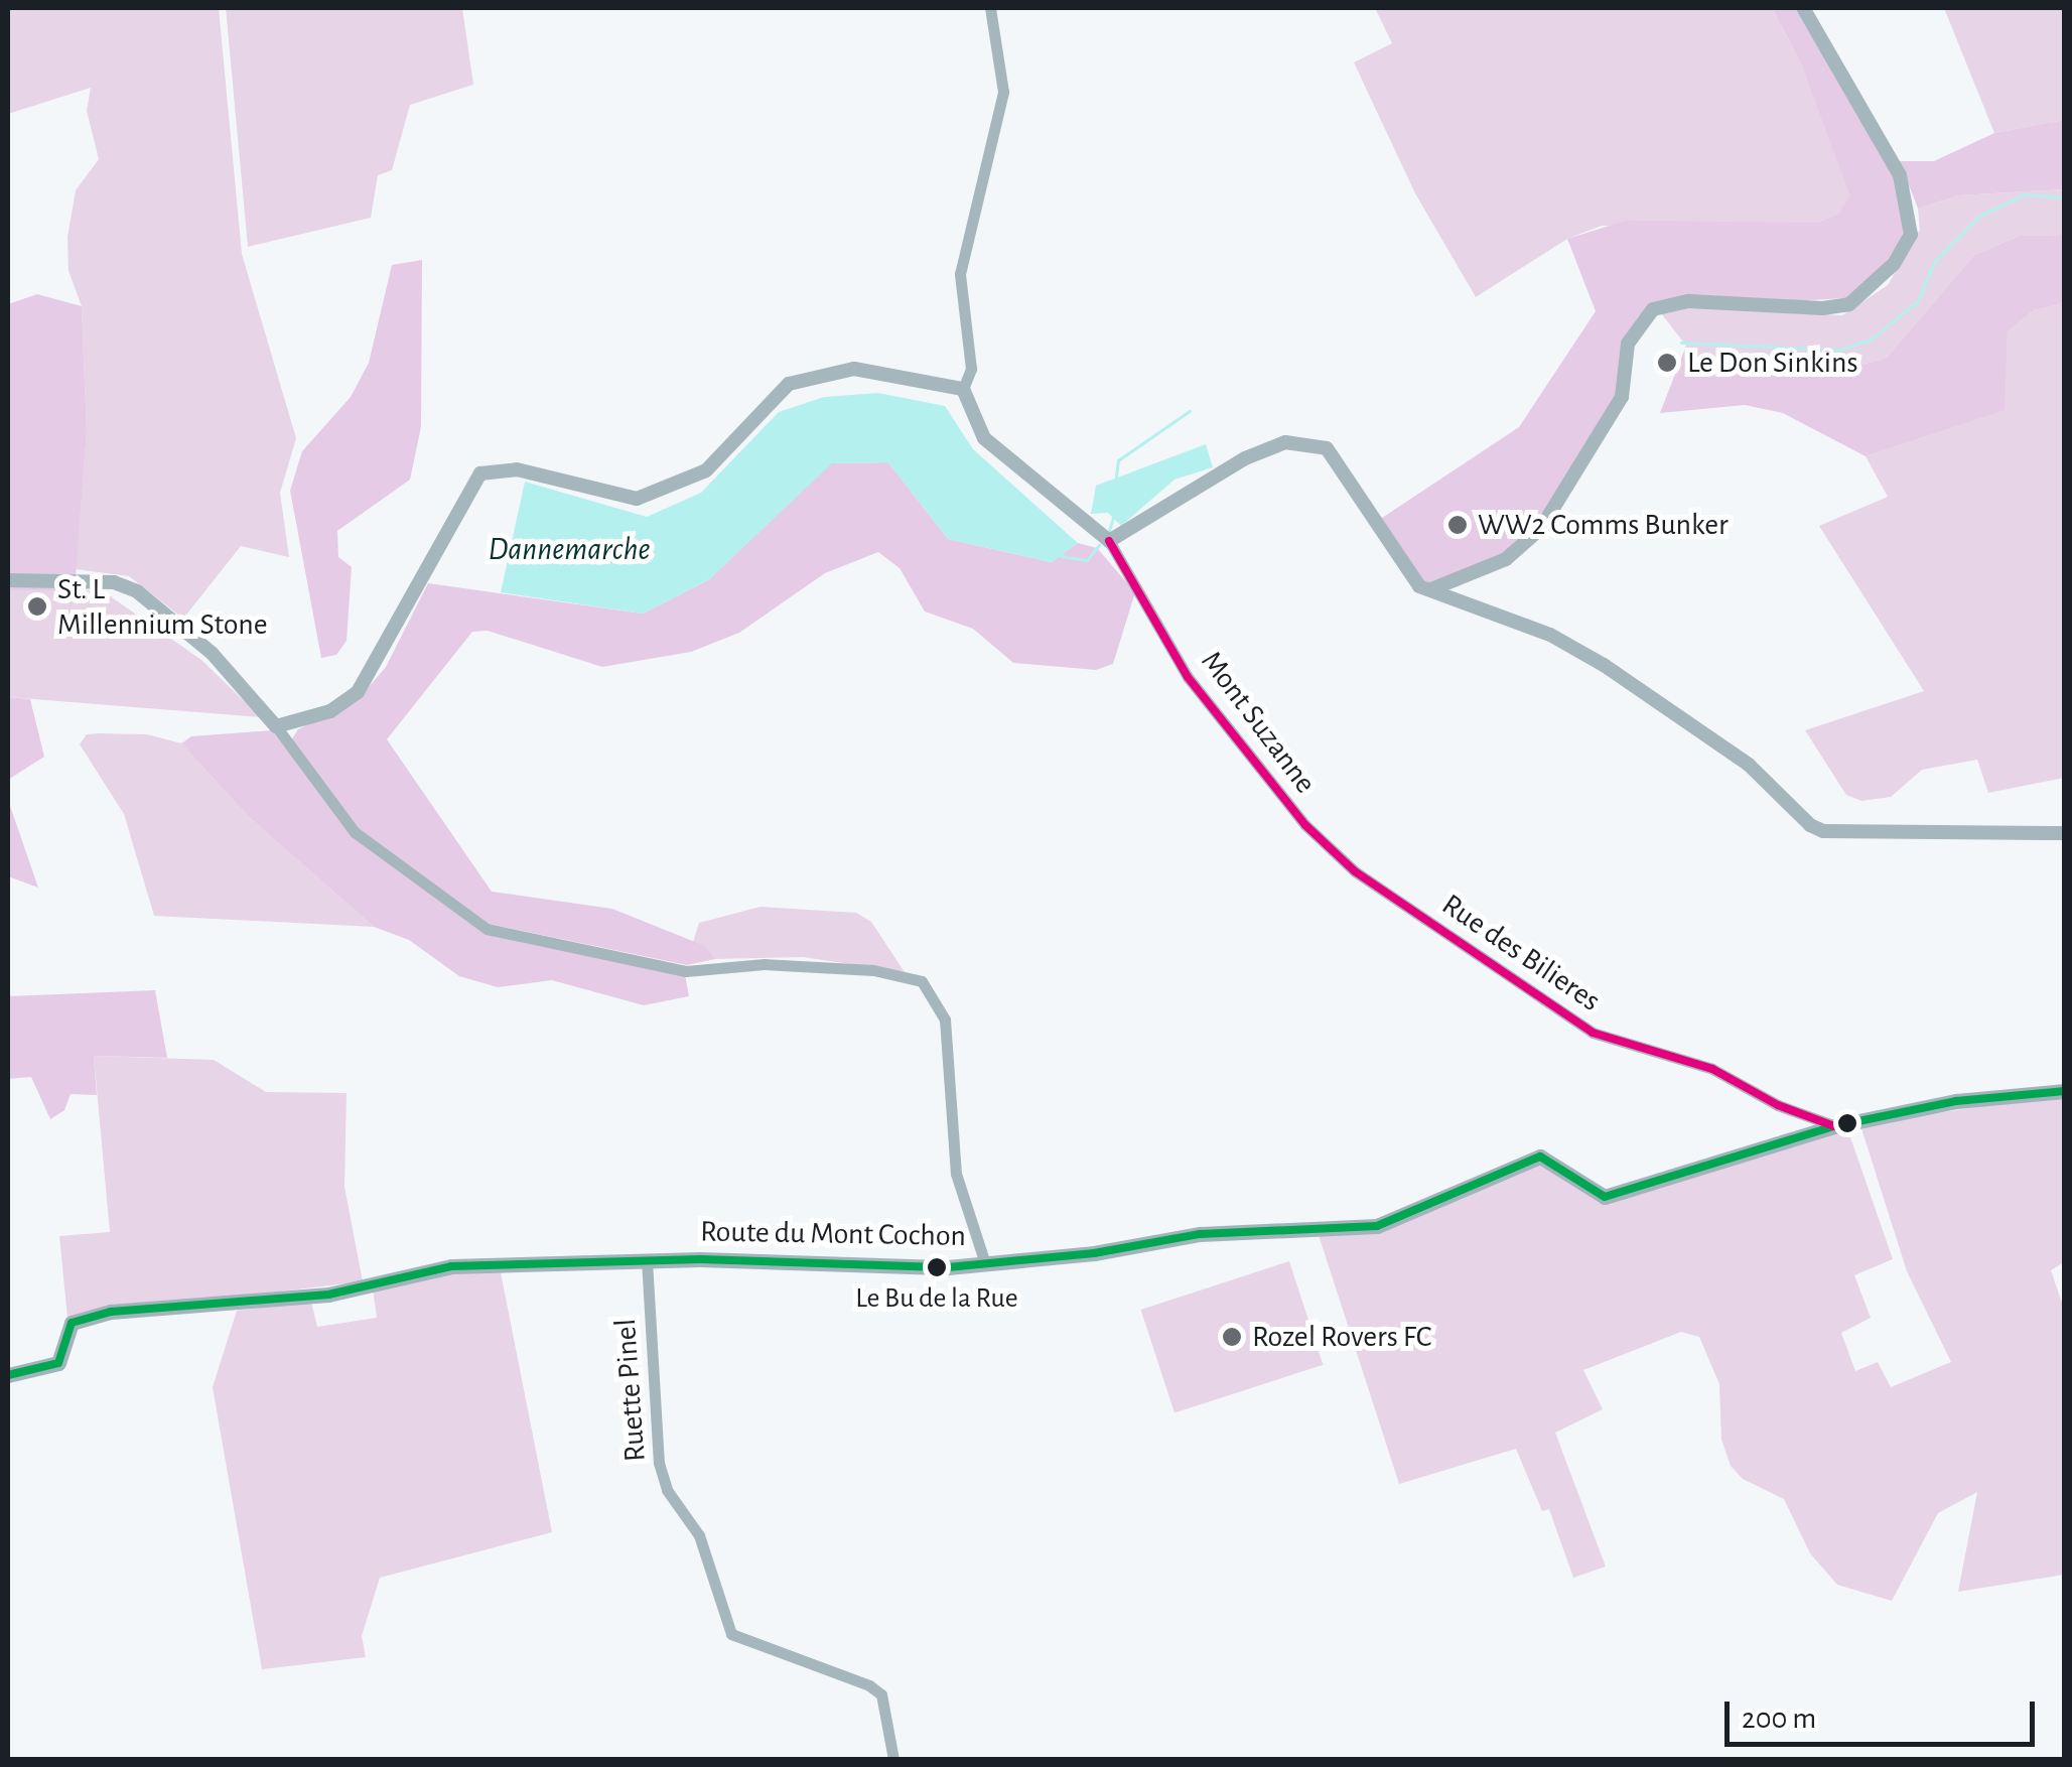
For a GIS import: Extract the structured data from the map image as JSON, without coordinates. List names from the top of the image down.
{
  "streets": {
    "main road": ["Route du Mont Cochon"],
    "street": ["Mont Suzanne", "Rue des Bilieres", "Ruette Pinel"]
  },
  "crossings": [
    ["Mont Suzanne", "Rue des Bilieres"],
    ["Rue des Bilieres", "Route du Mont Cochon"],
    ["Route du Mont Cochon", "Ruette Pinel"]
  ],
  "water": ["Dannemarche"],
  "places": [
    "Le Don Sinkins",
    "WW2 Comms Bunker",
    "St. L Millennium Stone",
    "Le Bu de la Rue",
    "Rozel Rovers FC"
  ],
  "scale_bar": "200 m"
}
